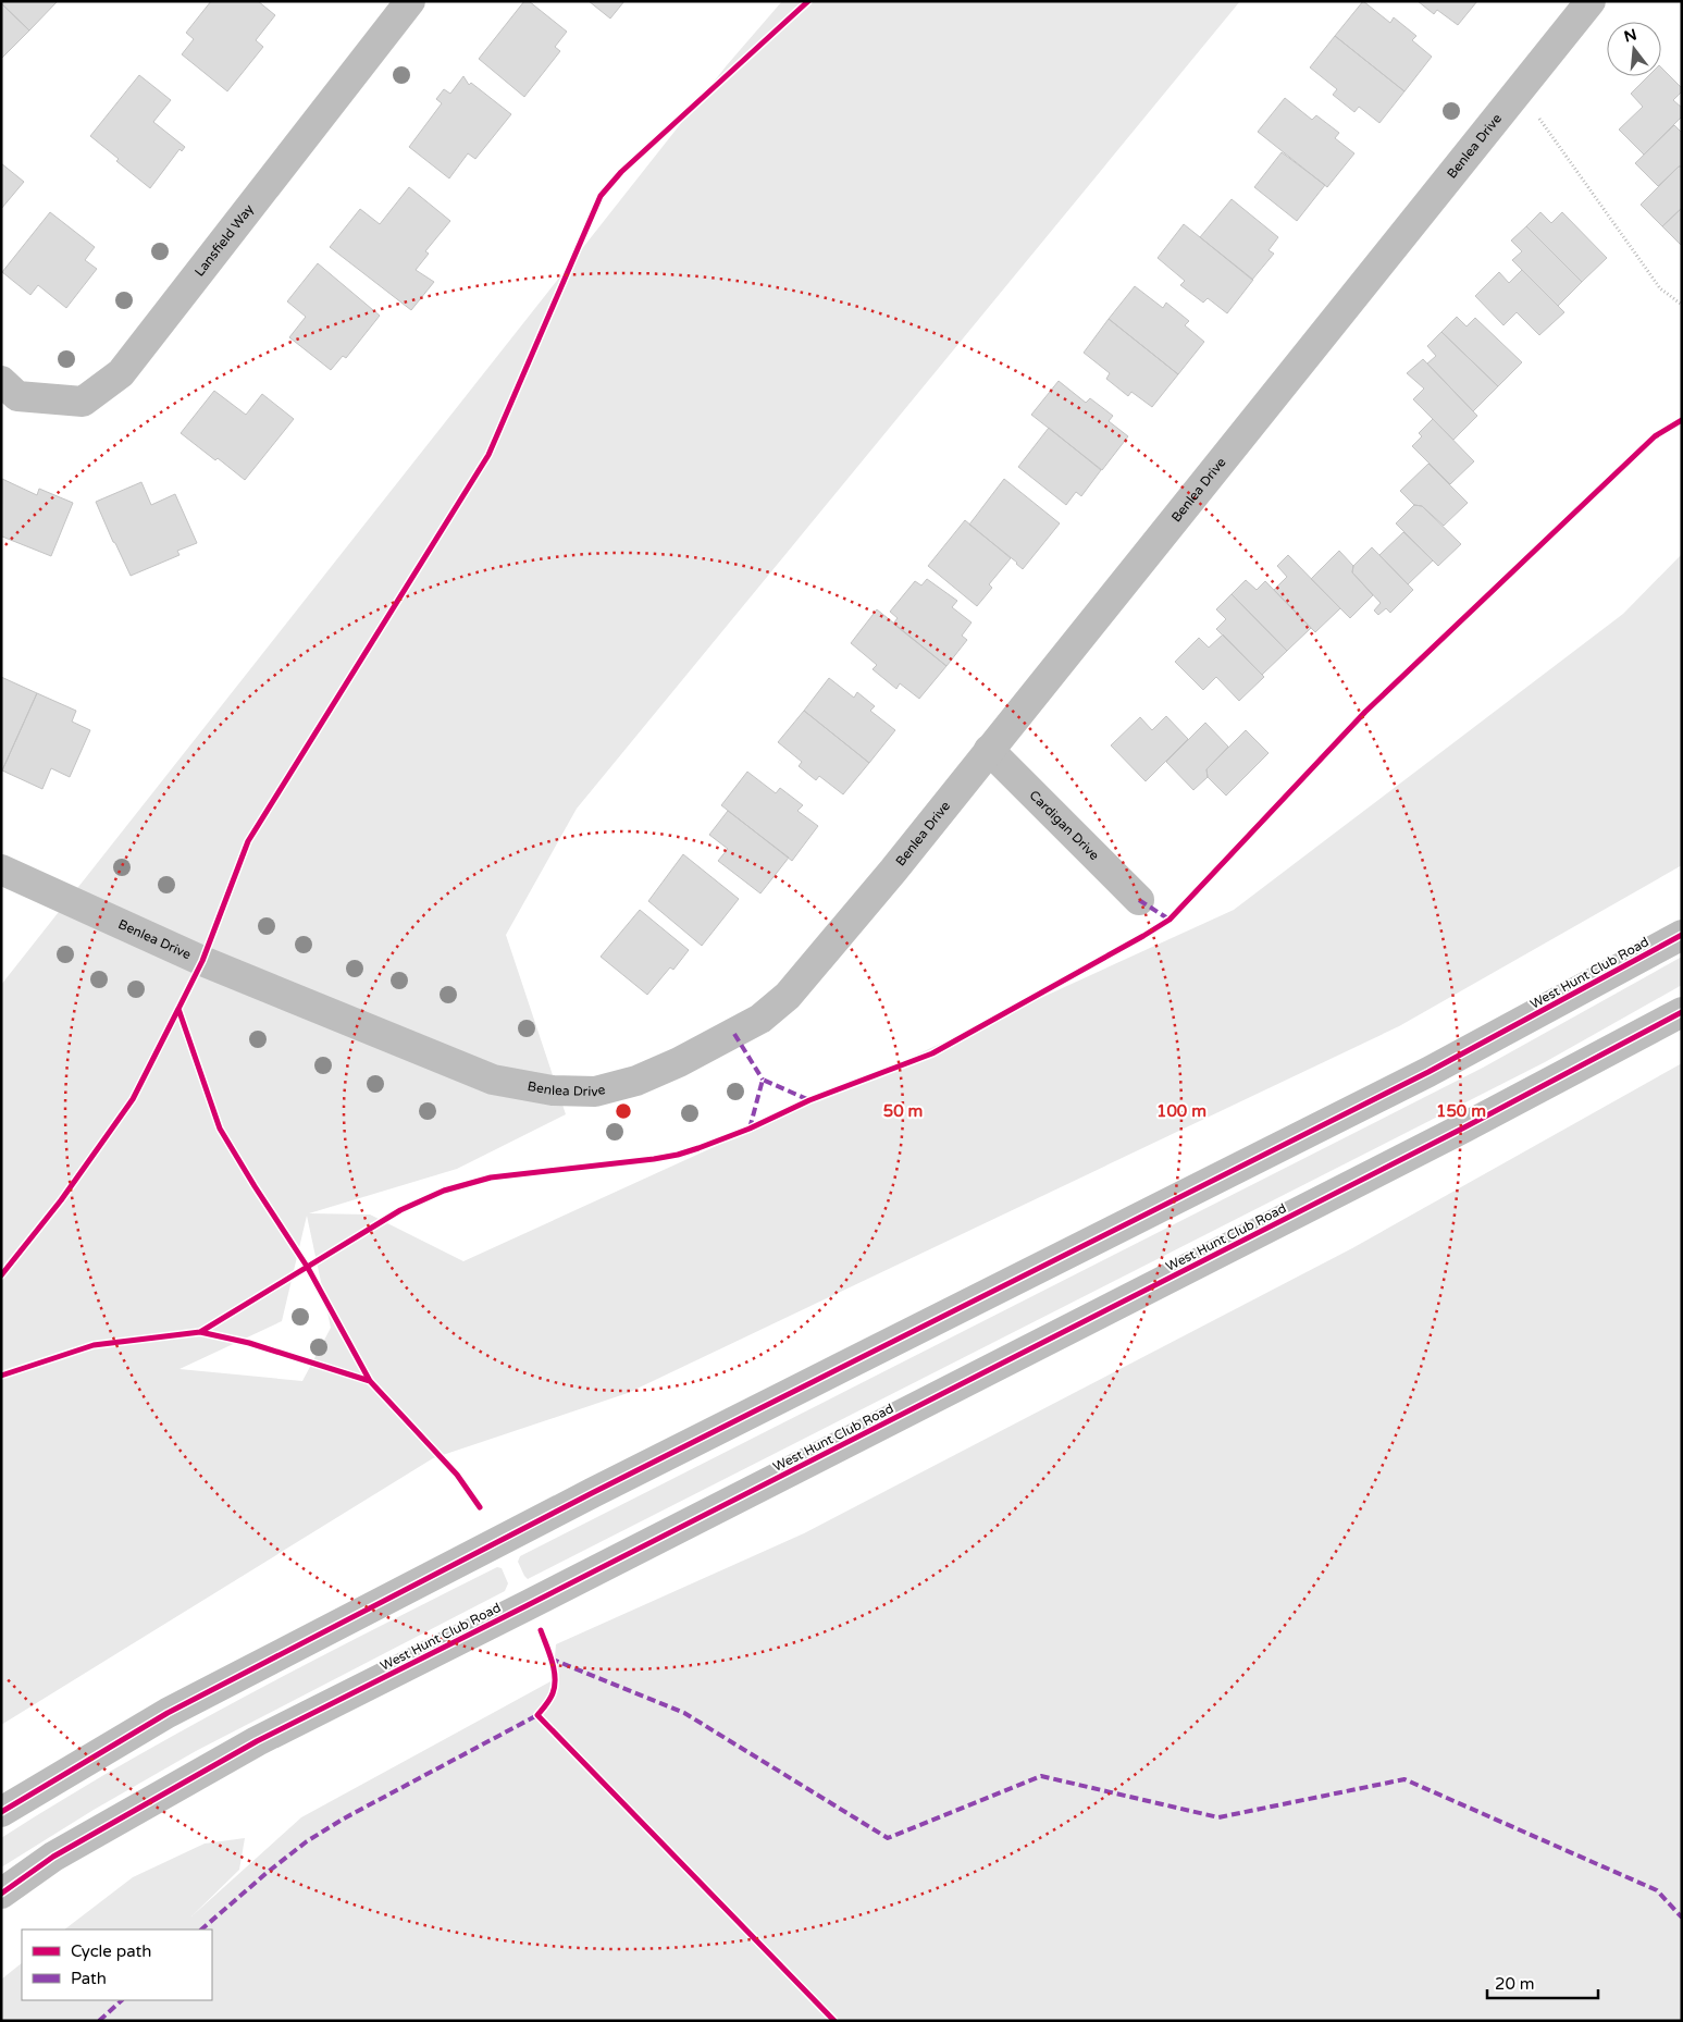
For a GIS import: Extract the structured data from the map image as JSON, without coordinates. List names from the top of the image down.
{
  "streets": {
    "main road": [
      "Benlea Drive",
      "Lansfield Way",
      "Cardigan Drive",
      "West Hunt Club Road"
    ]
  },
  "crossings": [
    ["Benlea Drive", "Cardigan Drive"]
  ],
  "legend": ["Cycle path", "Path"],
  "scale_bar": "20 m",
  "north": "top",
  "rings": ["50 m", "100 m", "150 m"]
}
